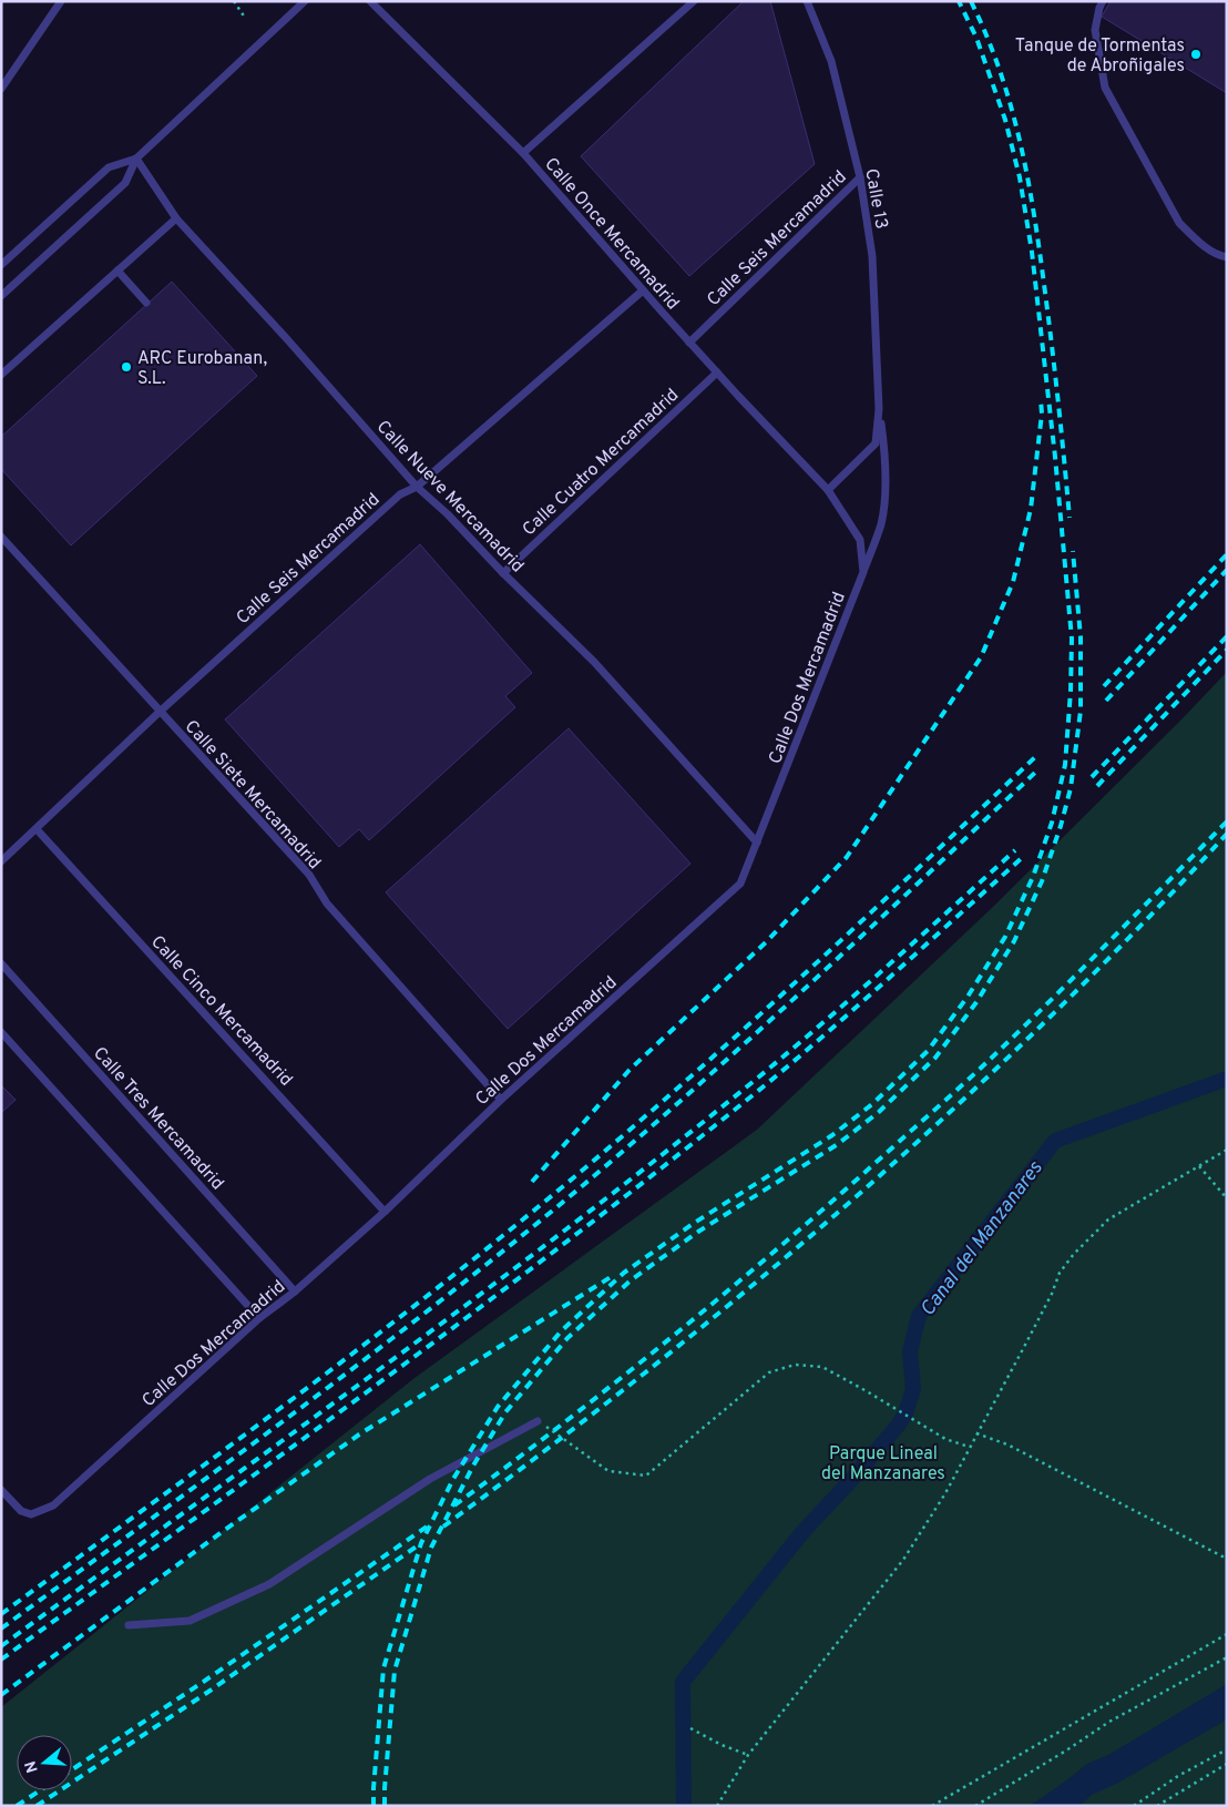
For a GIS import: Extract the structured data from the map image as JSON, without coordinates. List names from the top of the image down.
{
  "streets": {
    "lane": [
      "Calle 13",
      "Calle Once Mercamadrid",
      "Calle Seis Mercamadrid",
      "Calle Cuatro Mercamadrid",
      "Calle Nueve Mercamadrid",
      "Calle Dos Mercamadrid",
      "Calle Siete Mercamadrid",
      "Calle Cinco Mercamadrid",
      "Calle Tres Mercamadrid"
    ]
  },
  "crossings": [
    ["Calle 13", "Calle Once Mercamadrid"],
    ["Calle 13", "Calle Seis Mercamadrid"],
    ["Calle 13", "Calle Dos Mercamadrid"],
    ["Calle Once Mercamadrid", "Calle Seis Mercamadrid"],
    ["Calle Once Mercamadrid", "Calle Cuatro Mercamadrid"],
    ["Calle Once Mercamadrid", "Calle Dos Mercamadrid"],
    ["Calle Seis Mercamadrid", "Calle Nueve Mercamadrid"],
    ["Calle Seis Mercamadrid", "Calle Siete Mercamadrid"],
    ["Calle Seis Mercamadrid", "Calle Cinco Mercamadrid"],
    ["Calle Cuatro Mercamadrid", "Calle Nueve Mercamadrid"],
    ["Calle Nueve Mercamadrid", "Calle Dos Mercamadrid"],
    ["Calle Dos Mercamadrid", "Calle Siete Mercamadrid"],
    ["Calle Dos Mercamadrid", "Calle Cinco Mercamadrid"],
    ["Calle Dos Mercamadrid", "Calle Tres Mercamadrid"]
  ],
  "water": ["Canal del Manzanares"],
  "parks": ["Parque Lineal del Manzanares"],
  "places": ["Tanque de Tormentas de Abroñigales", "ARC Eurobanan, S.L."],
  "north": "left"
}
